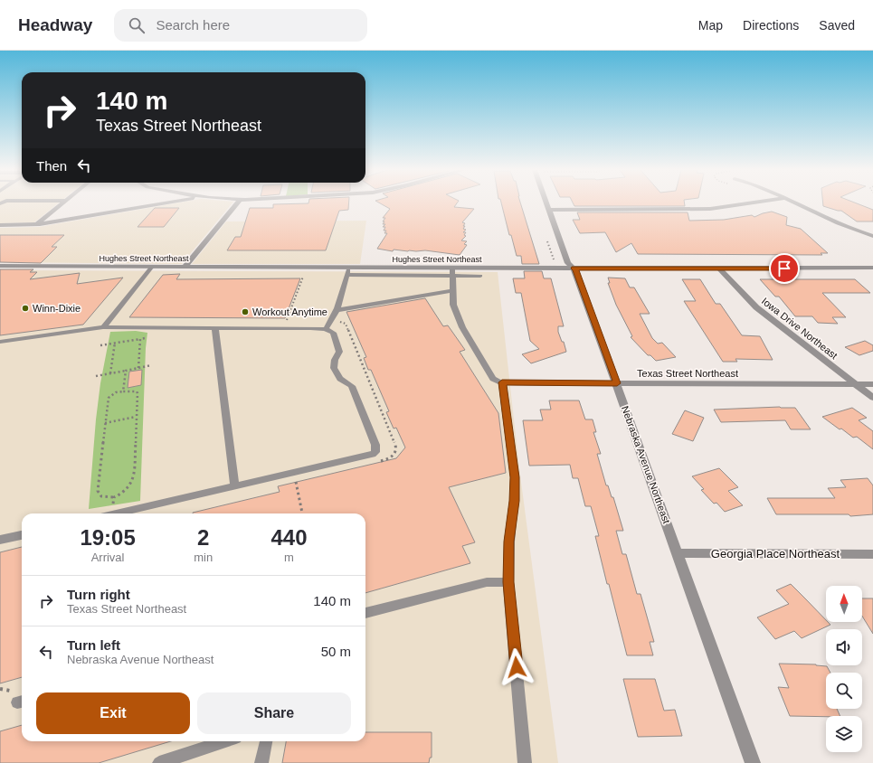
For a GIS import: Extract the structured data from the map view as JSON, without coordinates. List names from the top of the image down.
{
  "streets": {
    "street": [
      "Hughes Street Northeast",
      "Iowa Drive Northeast",
      "Texas Street Northeast",
      "Nebraska Avenue Northeast",
      "Georgia Place Northeast"
    ]
  },
  "crossings": [
    ["Hughes Street Northeast", "Iowa Drive Northeast"],
    ["Hughes Street Northeast", "Nebraska Avenue Northeast"],
    ["Iowa Drive Northeast", "Texas Street Northeast"],
    ["Texas Street Northeast", "Nebraska Avenue Northeast"],
    ["Nebraska Avenue Northeast", "Georgia Place Northeast"]
  ],
  "places": ["Winn-Dixie", "Workout Anytime"],
  "north": "top",
  "page": {
    "header": "Headway",
    "search": "Search here",
    "nav": ["Map", "Directions", "Saved"],
    "turn": ["140 m", "Texas Street Northeast"],
    "then": "Then",
    "eta": [
      "19:05",
      "Arrival",
      "2",
      "min",
      "440",
      "m"
    ],
    "list": [
      {
        "name": "Turn right",
        "note": "Texas Street Northeast",
        "value": "140 m"
      },
      {
        "name": "Turn left",
        "note": "Nebraska Avenue Northeast",
        "value": "50 m"
      }
    ],
    "buttons": ["Exit", "Share"]
  }
}
